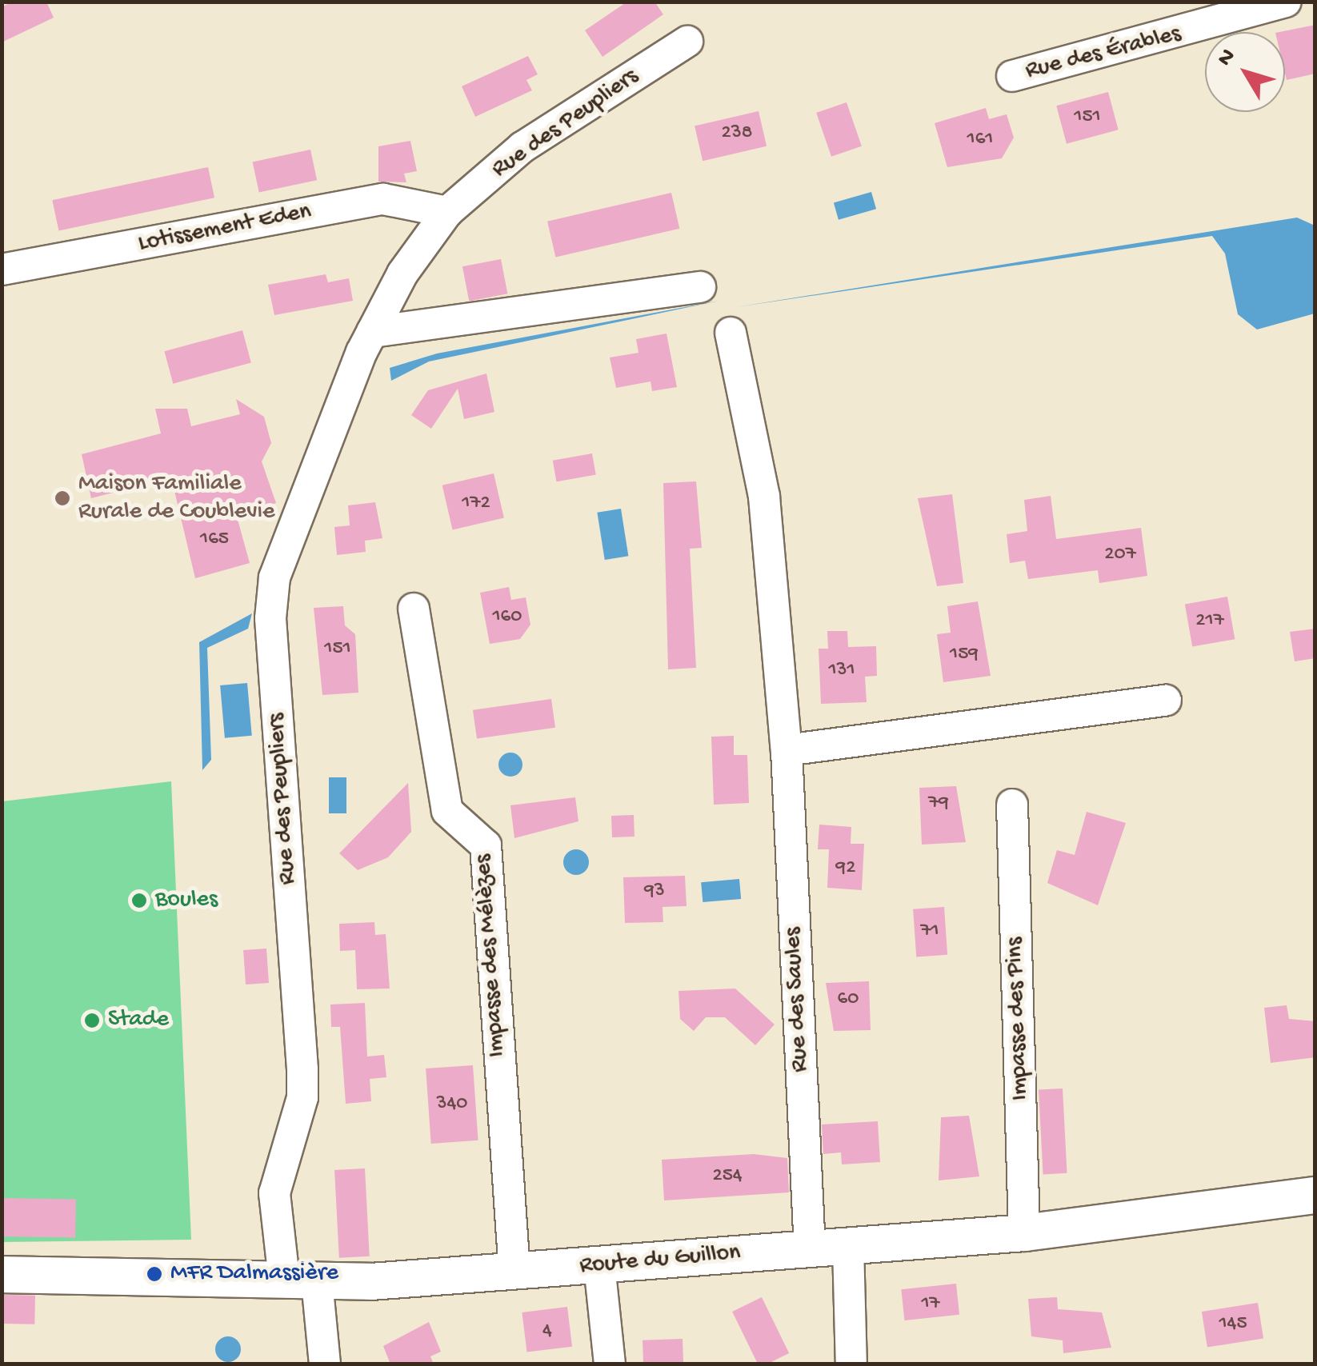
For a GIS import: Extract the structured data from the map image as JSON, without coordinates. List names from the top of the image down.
{
  "streets": {
    "street": [
      "Rue des Érables",
      "Rue des Peupliers",
      "Lotissement Eden",
      "Impasse des Mélèzes",
      "Rue des Saules",
      "Impasse des Pins",
      "Route du Guillon"
    ]
  },
  "crossings": [
    ["Rue des Peupliers", "Lotissement Eden"],
    ["Rue des Peupliers", "Route du Guillon"],
    ["Impasse des Mélèzes", "Route du Guillon"],
    ["Rue des Saules", "Route du Guillon"],
    ["Impasse des Pins", "Route du Guillon"]
  ],
  "places": [
    "Maison Familiale Rurale de Coublevie",
    "Boules",
    "Stade",
    "MFR Dalmassière"
  ],
  "house_numbers": [
    "151",
    "238",
    "161",
    "172",
    "165",
    "207",
    "160",
    "217",
    "151",
    "159",
    "131",
    "79",
    "92",
    "93",
    "71",
    "60",
    "340",
    "254",
    "17",
    "145",
    "4"
  ],
  "north": "top left"
}
